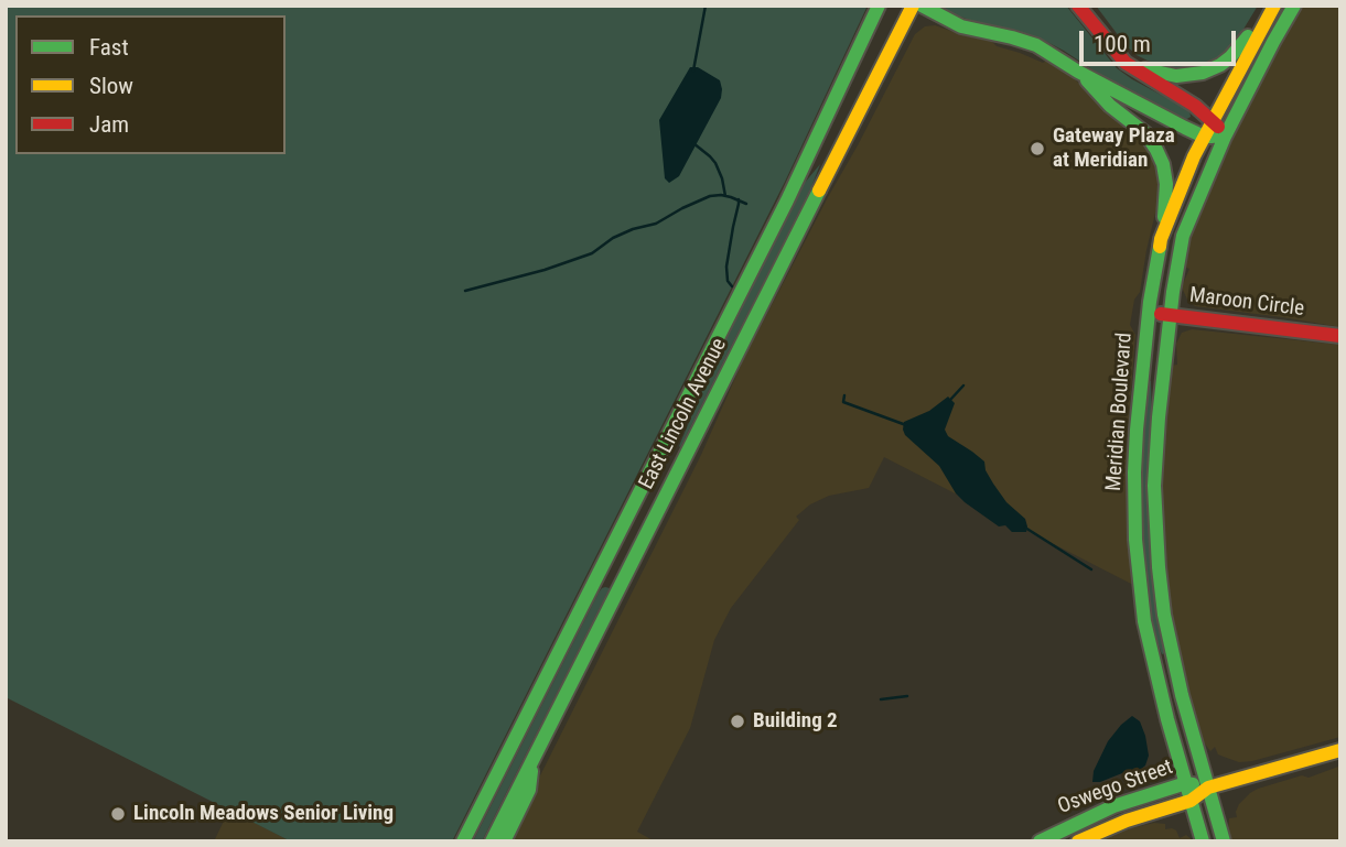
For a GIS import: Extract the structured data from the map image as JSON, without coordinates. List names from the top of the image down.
{
  "streets": {
    "main road": [
      "Maroon Circle",
      "Meridian Boulevard",
      "East Lincoln Avenue",
      "Oswego Street"
    ]
  },
  "crossings": [
    ["Maroon Circle", "Meridian Boulevard"],
    ["Meridian Boulevard", "Oswego Street"]
  ],
  "places": ["Gateway Plaza at Meridian", "Building 2", "Lincoln Meadows Senior Living"],
  "legend": ["Fast", "Slow", "Jam"],
  "scale_bar": "100 m"
}
